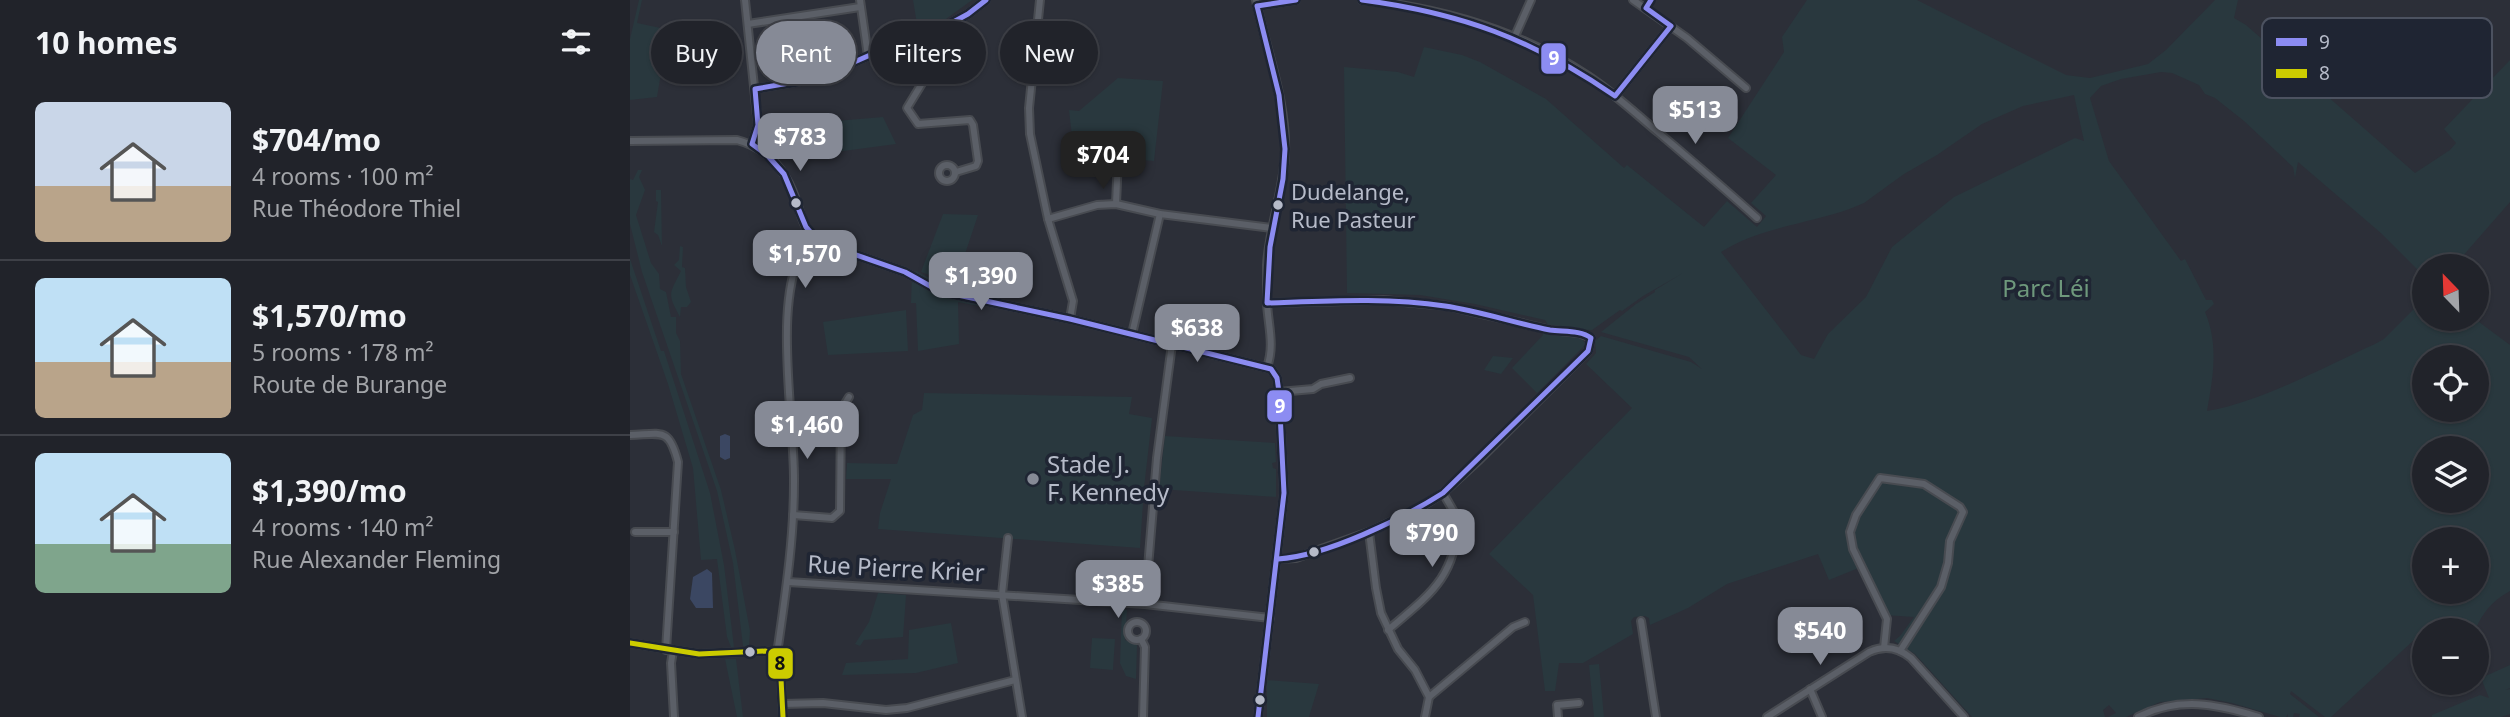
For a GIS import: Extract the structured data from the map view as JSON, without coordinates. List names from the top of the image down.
{
  "streets": {
    "street": ["Rue Pierre Krier"]
  },
  "parks": ["Parc Léi"],
  "places": ["Dudelange, Rue Pasteur", "Stade J. F. Kennedy"],
  "lines": ["transit line 9", "transit line 8"],
  "legend": ["9", "8"],
  "north": "top left",
  "page": {
    "heading": "10 homes",
    "chip": [
      "Buy",
      "Rent",
      "Filters",
      "New"
    ],
    "list": [
      {
        "name": "$704/mo",
        "note": "4 rooms · 100 m² · Rue Théodore Thiel"
      },
      {
        "name": "$1,570/mo",
        "note": "5 rooms · 178 m² · Route de Burange"
      },
      {
        "name": "$1,390/mo",
        "note": "4 rooms · 140 m² · Rue Alexander Fleming"
      }
    ],
    "price": [
      "$513",
      "$783",
      "$704",
      "$1,570",
      "$1,390",
      "$638",
      "$1,460",
      "$790",
      "$385",
      "$540"
    ],
    "map_buttons": ["+", "−"]
  }
}
